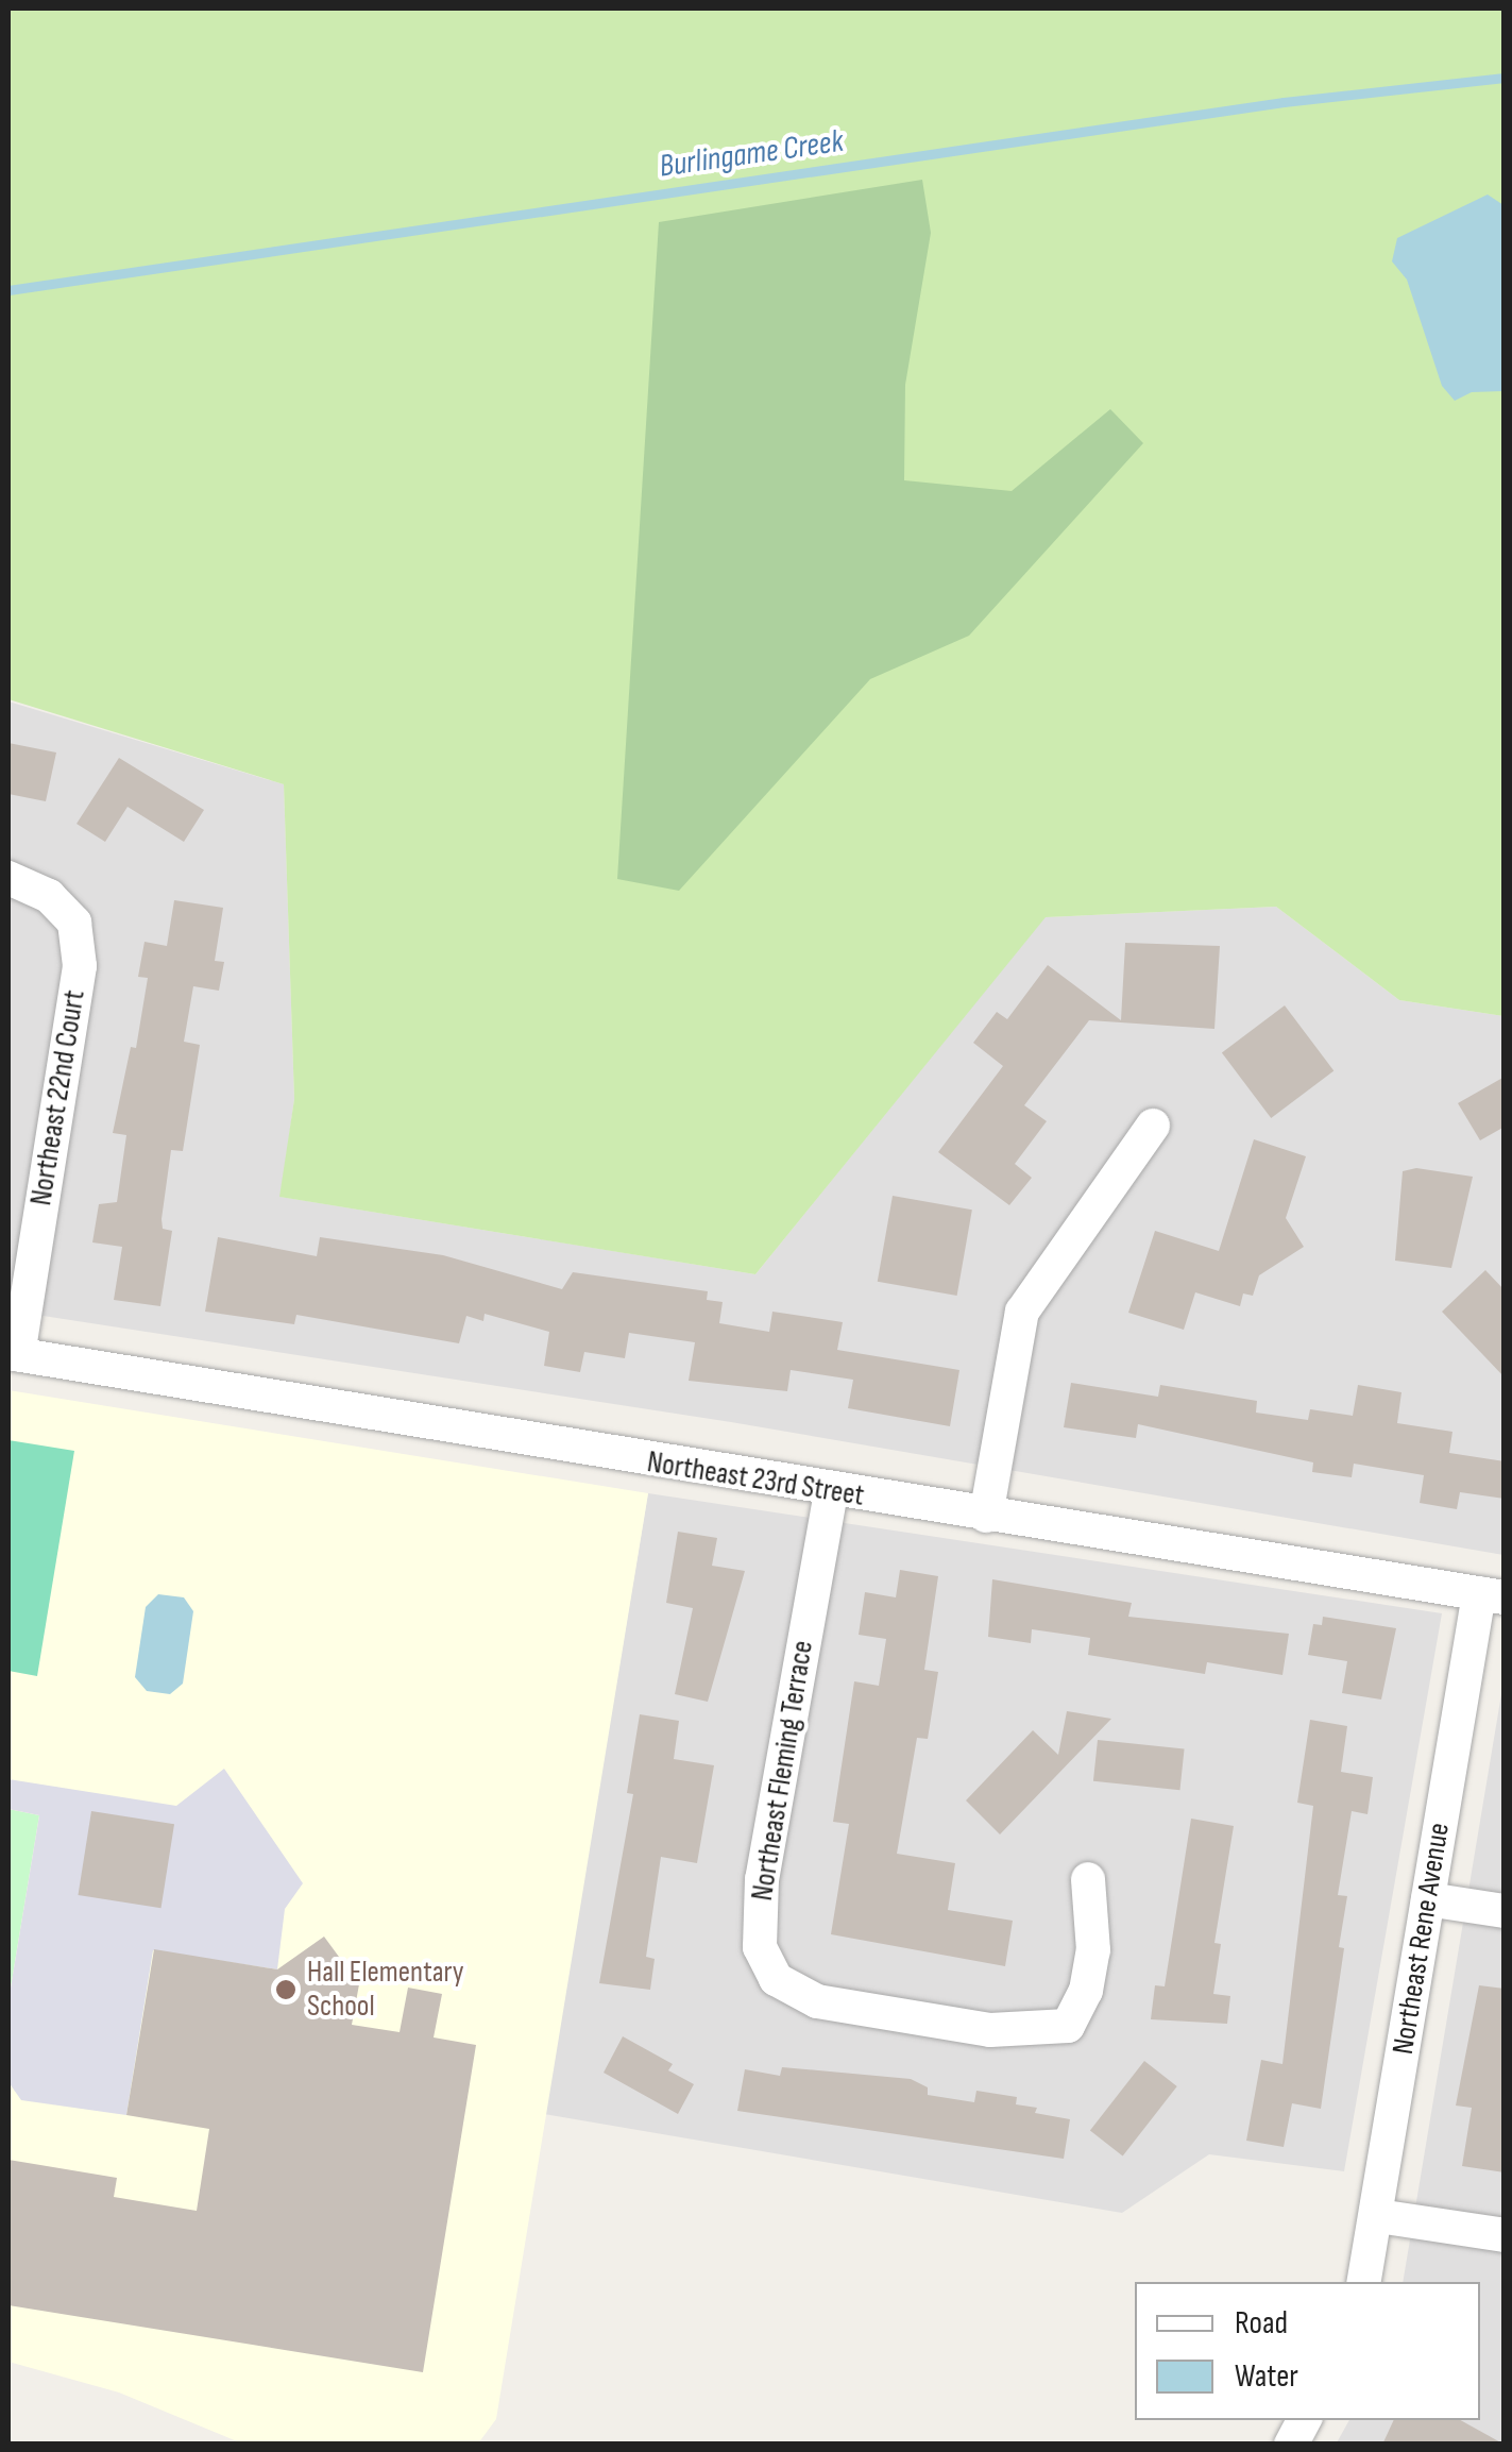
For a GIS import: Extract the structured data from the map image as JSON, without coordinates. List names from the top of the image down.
{
  "streets": {
    "street": [
      "Northeast 22nd Court",
      "Northeast 23rd Street",
      "Northeast Fleming Terrace",
      "Northeast Rene Avenue"
    ]
  },
  "crossings": [
    ["Northeast 22nd Court", "Northeast 23rd Street"],
    ["Northeast 23rd Street", "Northeast Fleming Terrace"],
    ["Northeast 23rd Street", "Northeast Rene Avenue"]
  ],
  "water": ["Burlingame Creek"],
  "places": ["Hall Elementary School"],
  "legend": ["Road", "Water"]
}
